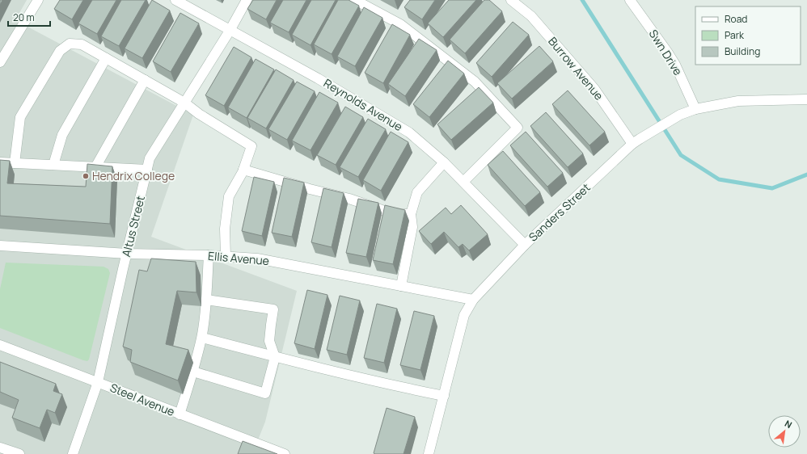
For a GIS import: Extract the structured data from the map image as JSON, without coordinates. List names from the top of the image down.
{
  "streets": {
    "street": [
      "Swn Drive",
      "Burrow Avenue",
      "Reynolds Avenue",
      "Sanders Street",
      "Altus Street",
      "Ellis Avenue",
      "Steel Avenue"
    ]
  },
  "crossings": [
    ["Swn Drive", "Sanders Street"],
    ["Burrow Avenue", "Sanders Street"],
    ["Reynolds Avenue", "Sanders Street"],
    ["Reynolds Avenue", "Altus Street"],
    ["Sanders Street", "Ellis Avenue"],
    ["Altus Street", "Ellis Avenue"],
    ["Altus Street", "Steel Avenue"]
  ],
  "places": ["Hendrix College"],
  "legend": ["Road", "Park", "Building"],
  "scale_bar": "20 m",
  "north": "top right"
}
